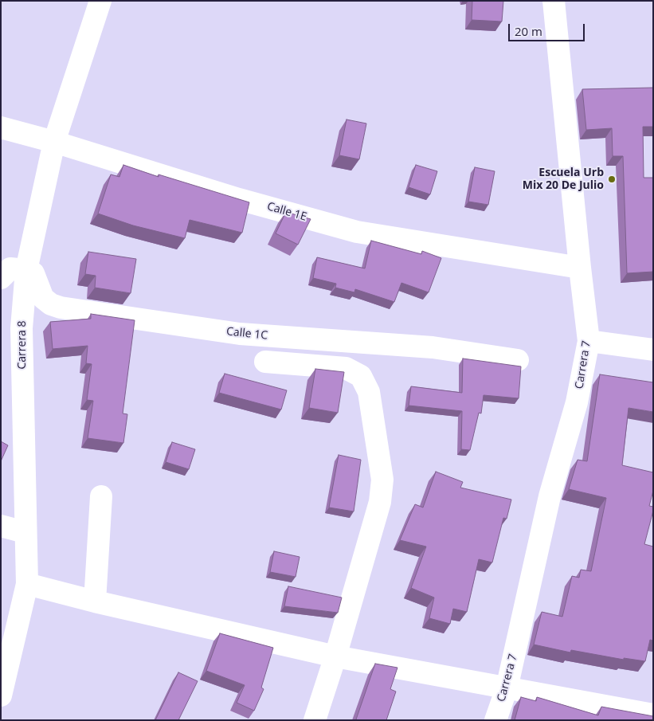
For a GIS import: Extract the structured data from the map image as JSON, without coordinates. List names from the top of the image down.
{
  "streets": {
    "street": [
      "Calle 1E",
      "Calle 1C",
      "Carrera 8",
      "Carrera 7"
    ]
  },
  "crossings": [
    ["Calle 1E", "Carrera 8"],
    ["Calle 1E", "Carrera 7"],
    ["Calle 1C", "Carrera 8"]
  ],
  "places": ["Escuela Urb Mix 20 De Julio"],
  "scale_bar": "20 m"
}
